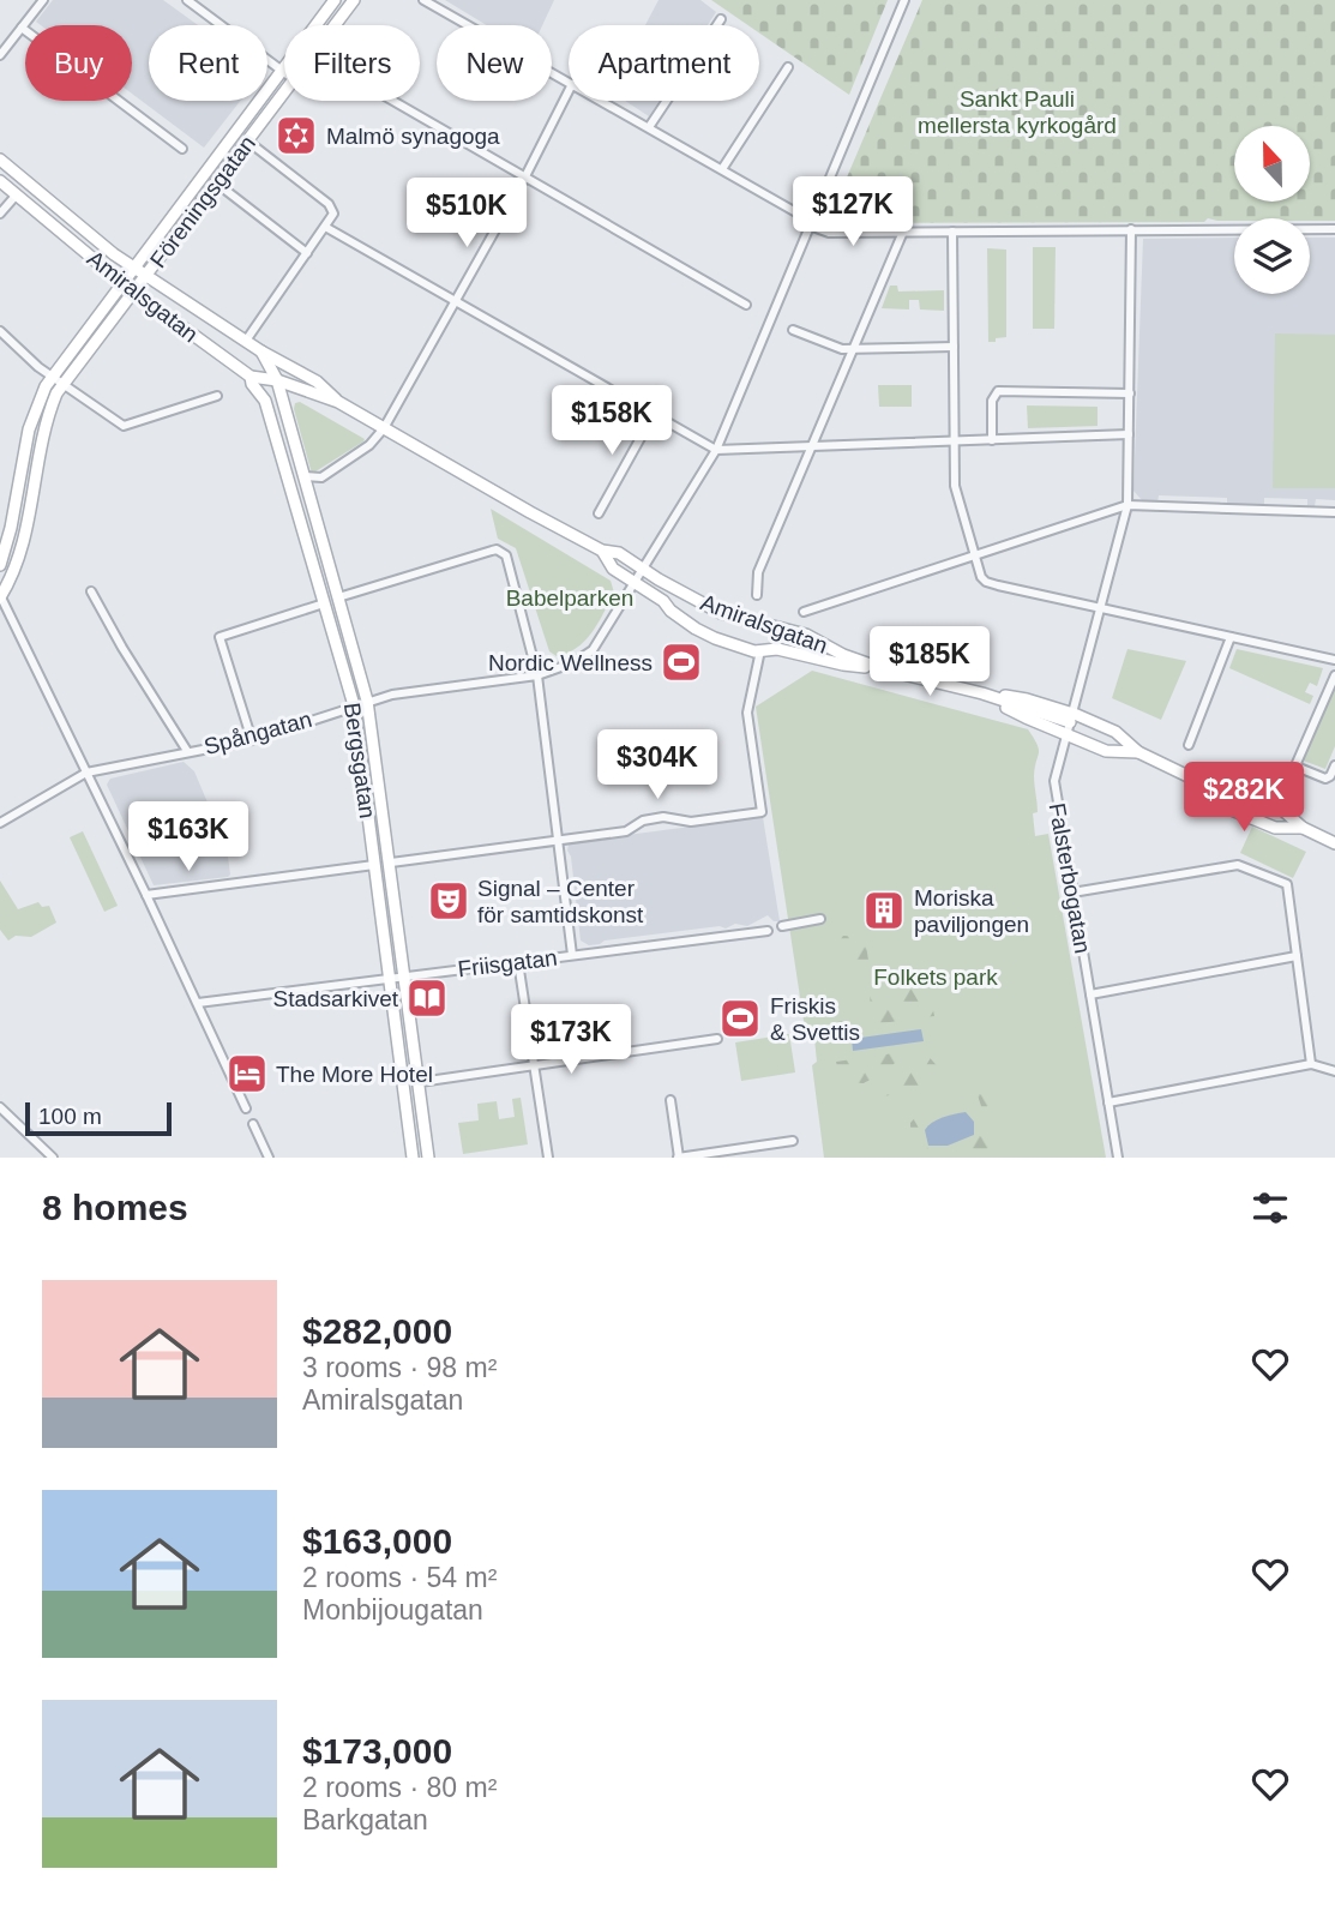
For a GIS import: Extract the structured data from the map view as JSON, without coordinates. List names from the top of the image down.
{
  "streets": {
    "street": [
      "Föreningsgatan",
      "Amiralsgatan",
      "Spångatan",
      "Bergsgatan",
      "Falsterbogatan",
      "Friisgatan"
    ]
  },
  "crossings": [
    ["Föreningsgatan", "Amiralsgatan"],
    ["Amiralsgatan", "Spångatan"],
    ["Amiralsgatan", "Bergsgatan"],
    ["Amiralsgatan", "Falsterbogatan"],
    ["Spångatan", "Bergsgatan"],
    ["Bergsgatan", "Friisgatan"]
  ],
  "parks": ["Sankt Pauli mellersta kyrkogård", "Babelparken", "Folkets park"],
  "places": {
    "synagogue": ["Malmö synagoga"],
    "sports": ["Nordic Wellness", "Friskis & Svettis"],
    "theatre": ["Signal – Center för samtidskonst"],
    "building": ["Moriska paviljongen"],
    "library": ["Stadsarkivet"],
    "hotel": ["The More Hotel"]
  },
  "scale_bar": "100 m",
  "north": "top",
  "page": {
    "chip": [
      "Buy",
      "Rent",
      "Filters",
      "New",
      "Apartment"
    ],
    "price": [
      "$127K",
      "$510K",
      "$158K",
      "$185K",
      "$304K",
      "$282K",
      "$163K",
      "$173K"
    ],
    "scale": "100 m",
    "heading": "8 homes",
    "list": [
      {
        "name": "$282,000",
        "note": "3 rooms · 98 m² · Amiralsgatan"
      },
      {
        "name": "$163,000",
        "note": "2 rooms · 54 m² · Monbijougatan"
      },
      {
        "name": "$173,000",
        "note": "2 rooms · 80 m² · Barkgatan"
      }
    ]
  }
}
